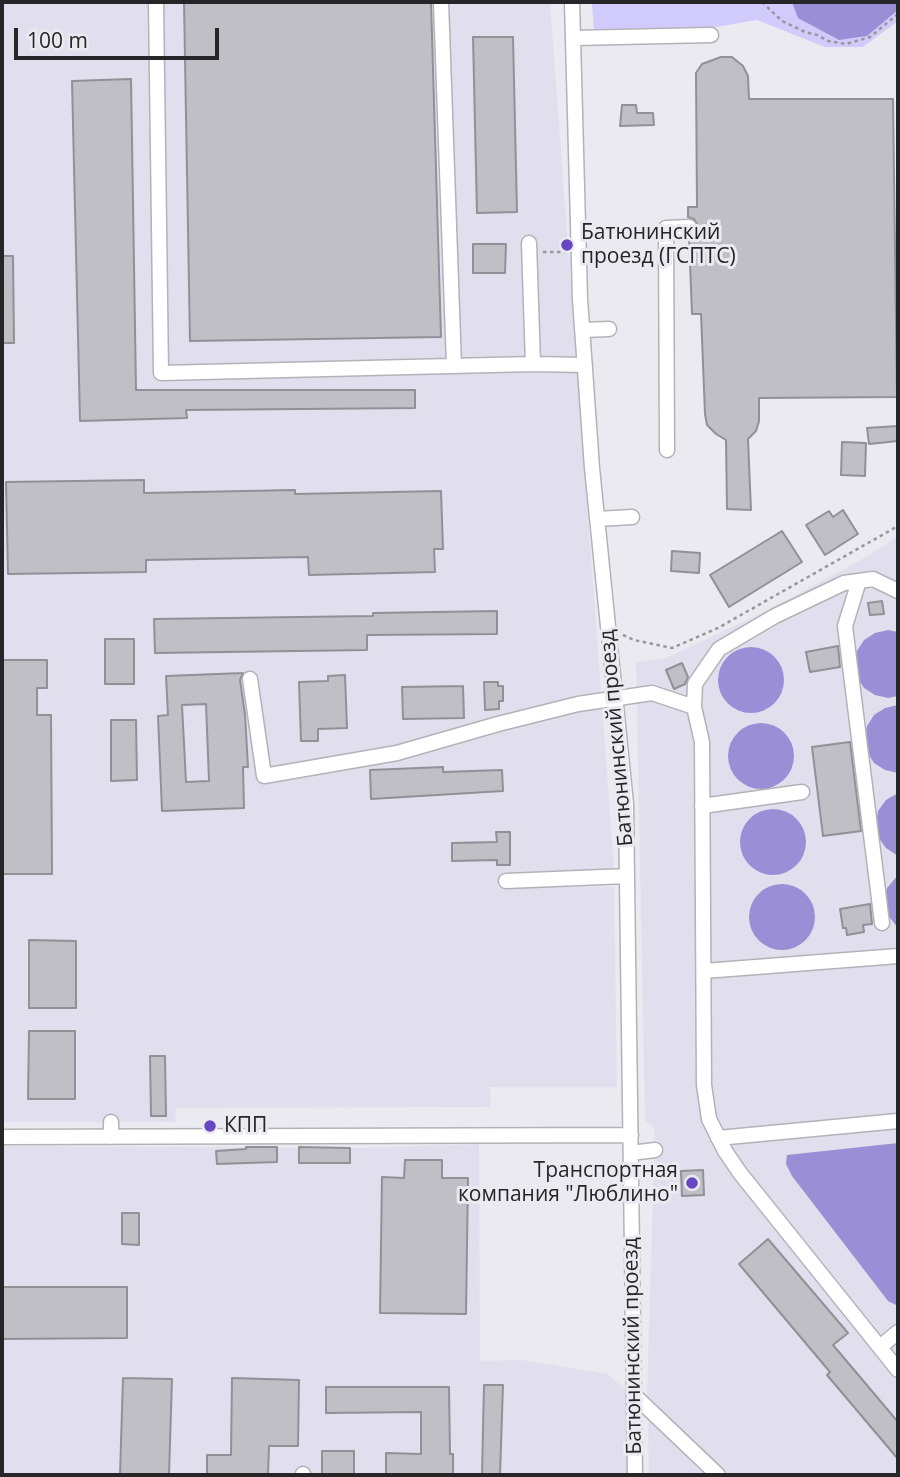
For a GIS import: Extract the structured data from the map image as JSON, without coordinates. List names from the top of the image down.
{
  "streets": {
    "street": ["Батюнинский проезд"]
  },
  "places": ["Батюнинский проезд (ГСПТС)", "КПП", "Транспортная компания \"Люблино\""],
  "scale_bar": "100 m"
}
